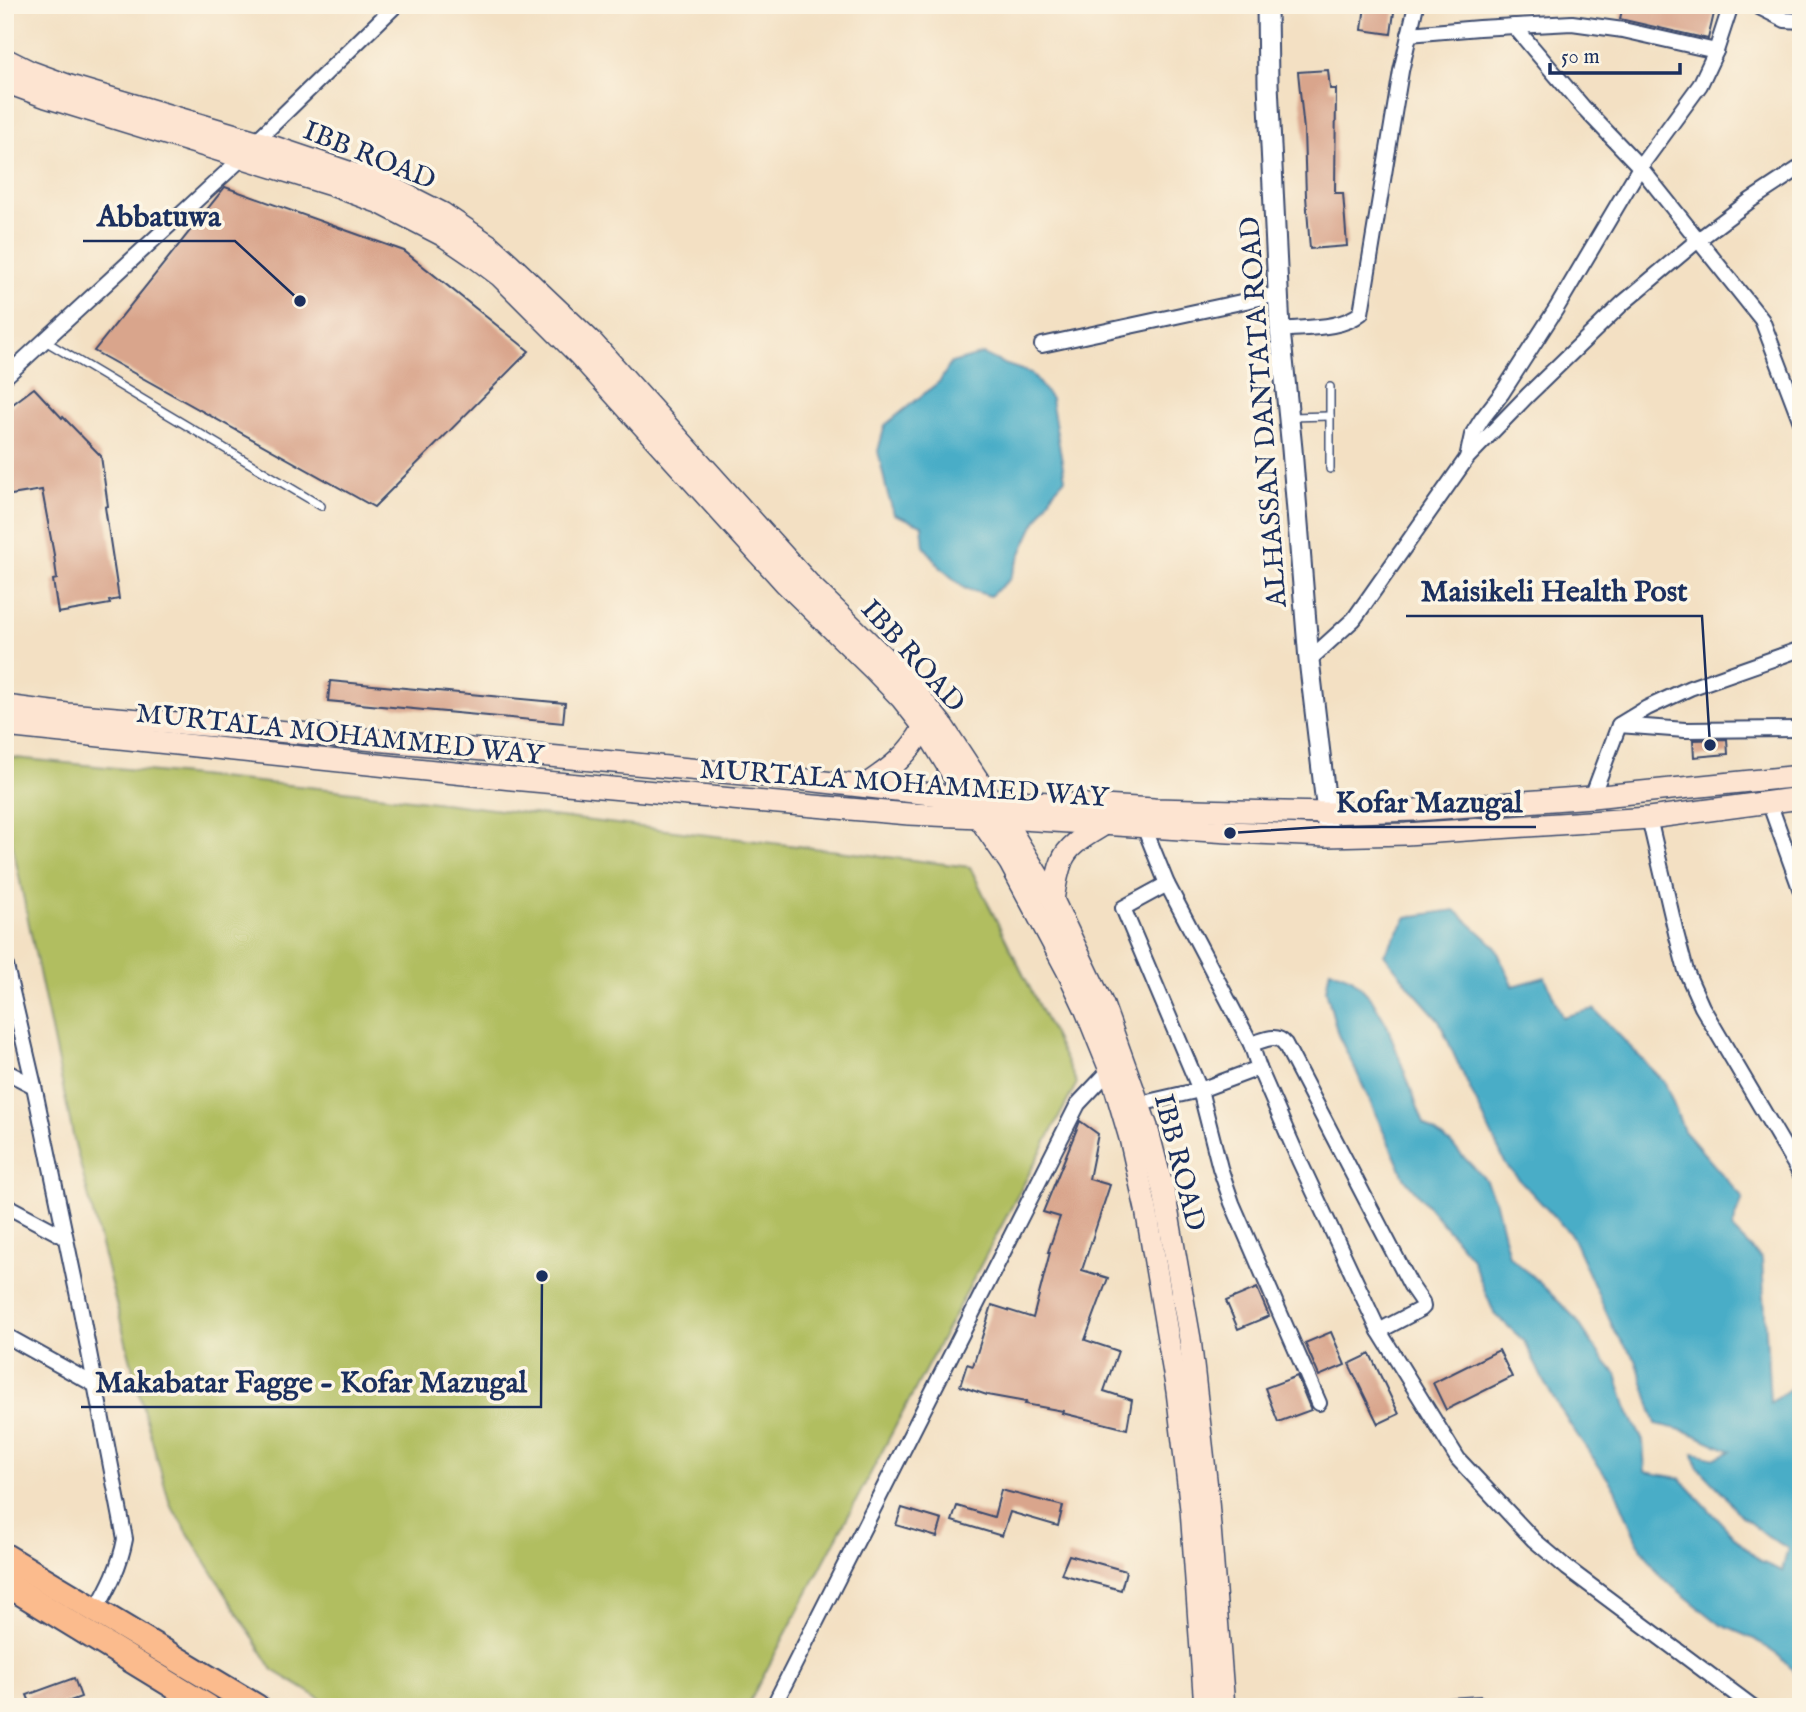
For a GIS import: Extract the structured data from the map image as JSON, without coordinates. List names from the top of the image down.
{
  "streets": {
    "main road": ["IBB ROAD", "MURTALA MOHAMMED WAY"],
    "street": ["ALHASSAN DANTATA ROAD"]
  },
  "crossings": [
    ["IBB ROAD", "MURTALA MOHAMMED WAY"],
    ["ALHASSAN DANTATA ROAD", "MURTALA MOHAMMED WAY"]
  ],
  "places": [
    "Abbatuwa",
    "Maisikeli Health Post",
    "Kofar Mazugal",
    "Makabatar Fagge - Kofar Mazugal"
  ],
  "scale_bar": "50 m"
}
